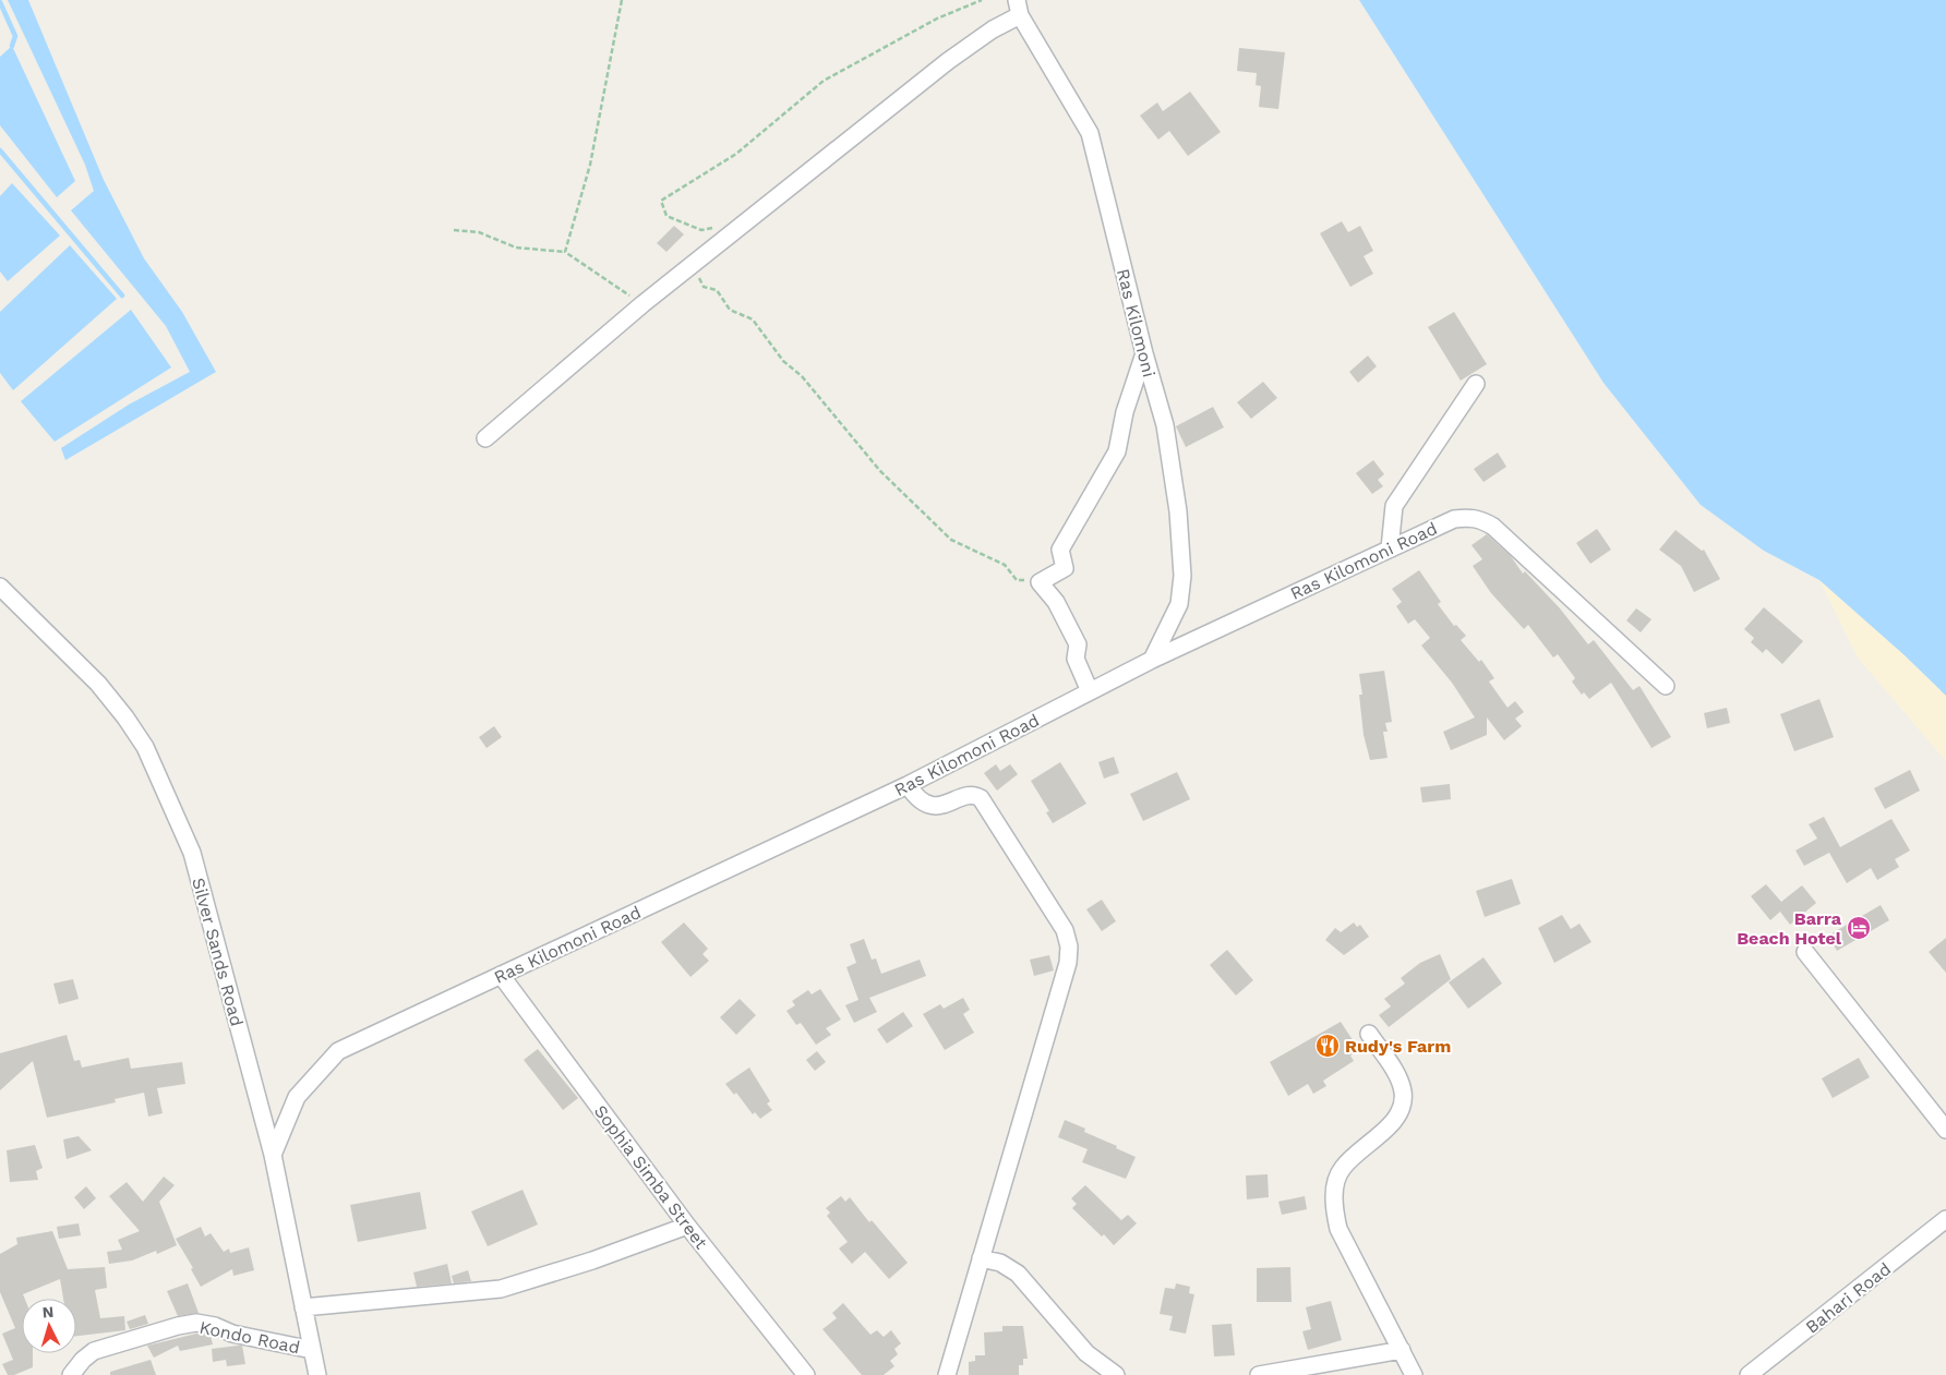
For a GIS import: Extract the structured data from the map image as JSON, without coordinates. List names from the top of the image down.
{
  "streets": {
    "street": [
      "Ras Kilomoni",
      "Ras Kilomoni Road",
      "Silver Sands Road",
      "Sophia Simba Street",
      "Bahari Road",
      "Kondo Road"
    ]
  },
  "crossings": [
    ["Ras Kilomoni", "Ras Kilomoni Road"],
    ["Ras Kilomoni Road", "Silver Sands Road"],
    ["Ras Kilomoni Road", "Sophia Simba Street"],
    ["Silver Sands Road", "Kondo Road"]
  ],
  "places": {
    "hotel": ["Barra Beach Hotel"],
    "restaurant": ["Rudy's Farm"]
  },
  "north": "top"
}
